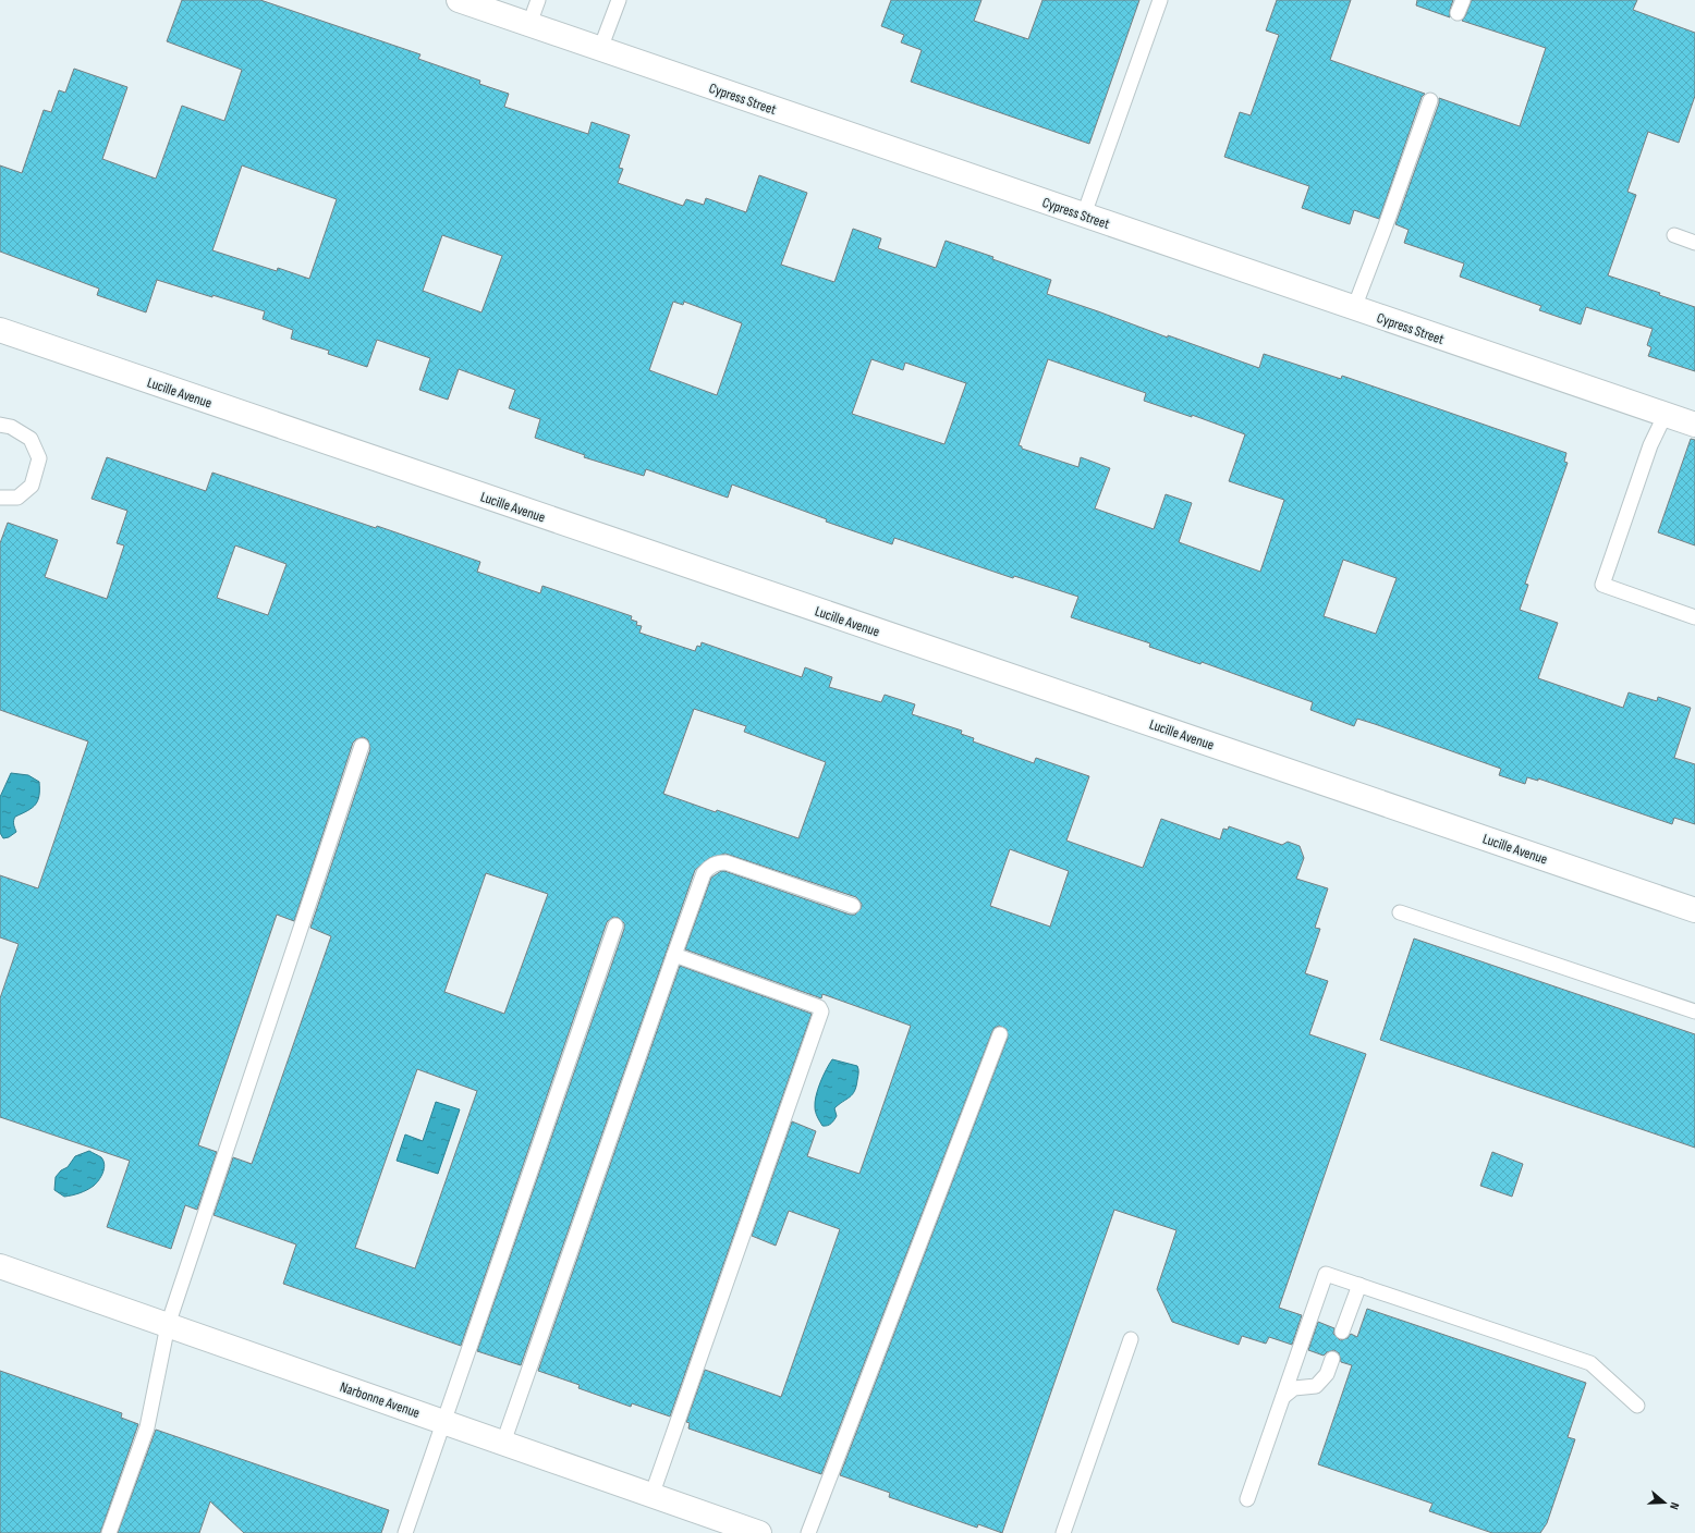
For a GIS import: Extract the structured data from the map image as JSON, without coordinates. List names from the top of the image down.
{
  "streets": {
    "street": ["Cypress Street", "Lucille Avenue", "Narbonne Avenue"]
  },
  "north": "right"
}
